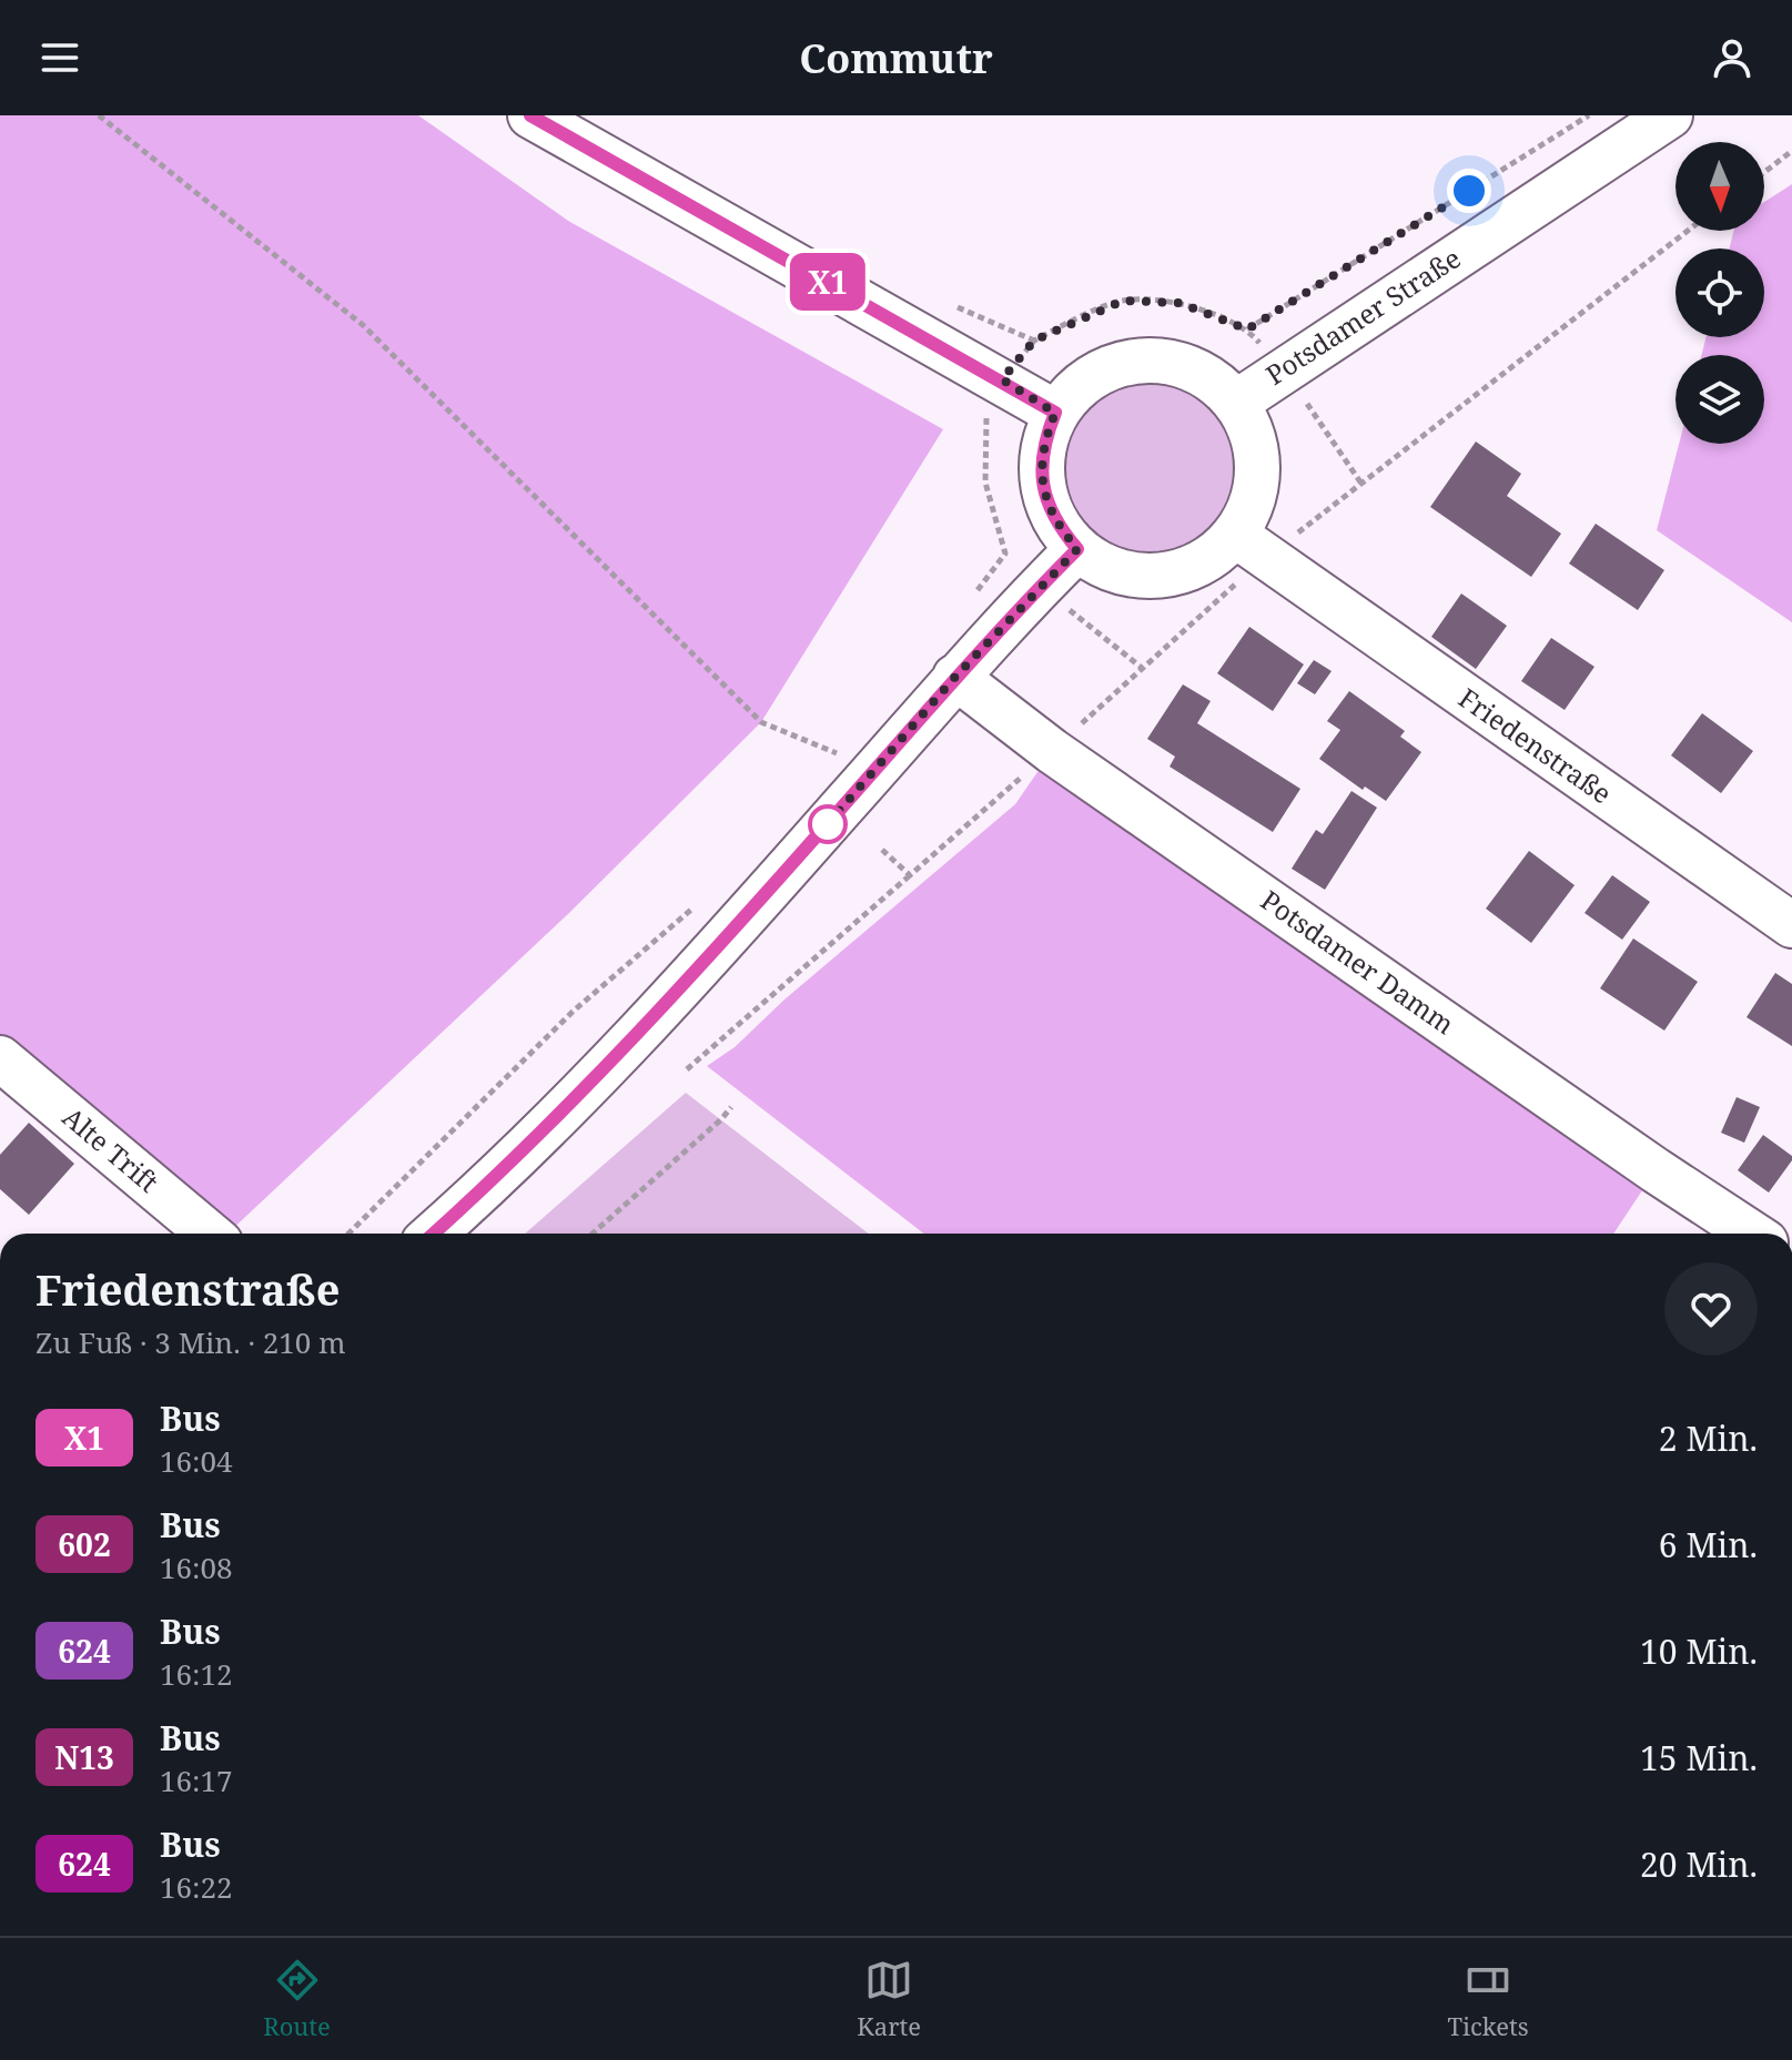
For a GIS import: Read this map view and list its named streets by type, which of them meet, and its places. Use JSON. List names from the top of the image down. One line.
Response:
{"streets":{"street":["Potsdamer Straße","Friedenstraße","Potsdamer Damm","Alte Trift"]},"crossings":[["Potsdamer Straße","Friedenstraße"]],"lines":["bus line X1"],"north":"bottom","page":{"header":"Commutr","on_map":"X1","heading":["Friedenstraße","Zu Fuß · 3 Min. · 210 m"],"list":[{"mark":"X1","name":"Bus","note":"16:04","value":"2 Min."},{"mark":"602","name":"Bus","note":"16:08","value":"6 Min."},{"mark":"624","name":"Bus","note":"16:12","value":"10 Min."},{"mark":"N13","name":"Bus","note":"16:17","value":"15 Min."},{"mark":"624","name":"Bus","note":"16:22","value":"20 Min."}],"tabs":["Route","Karte","Tickets"]}}
